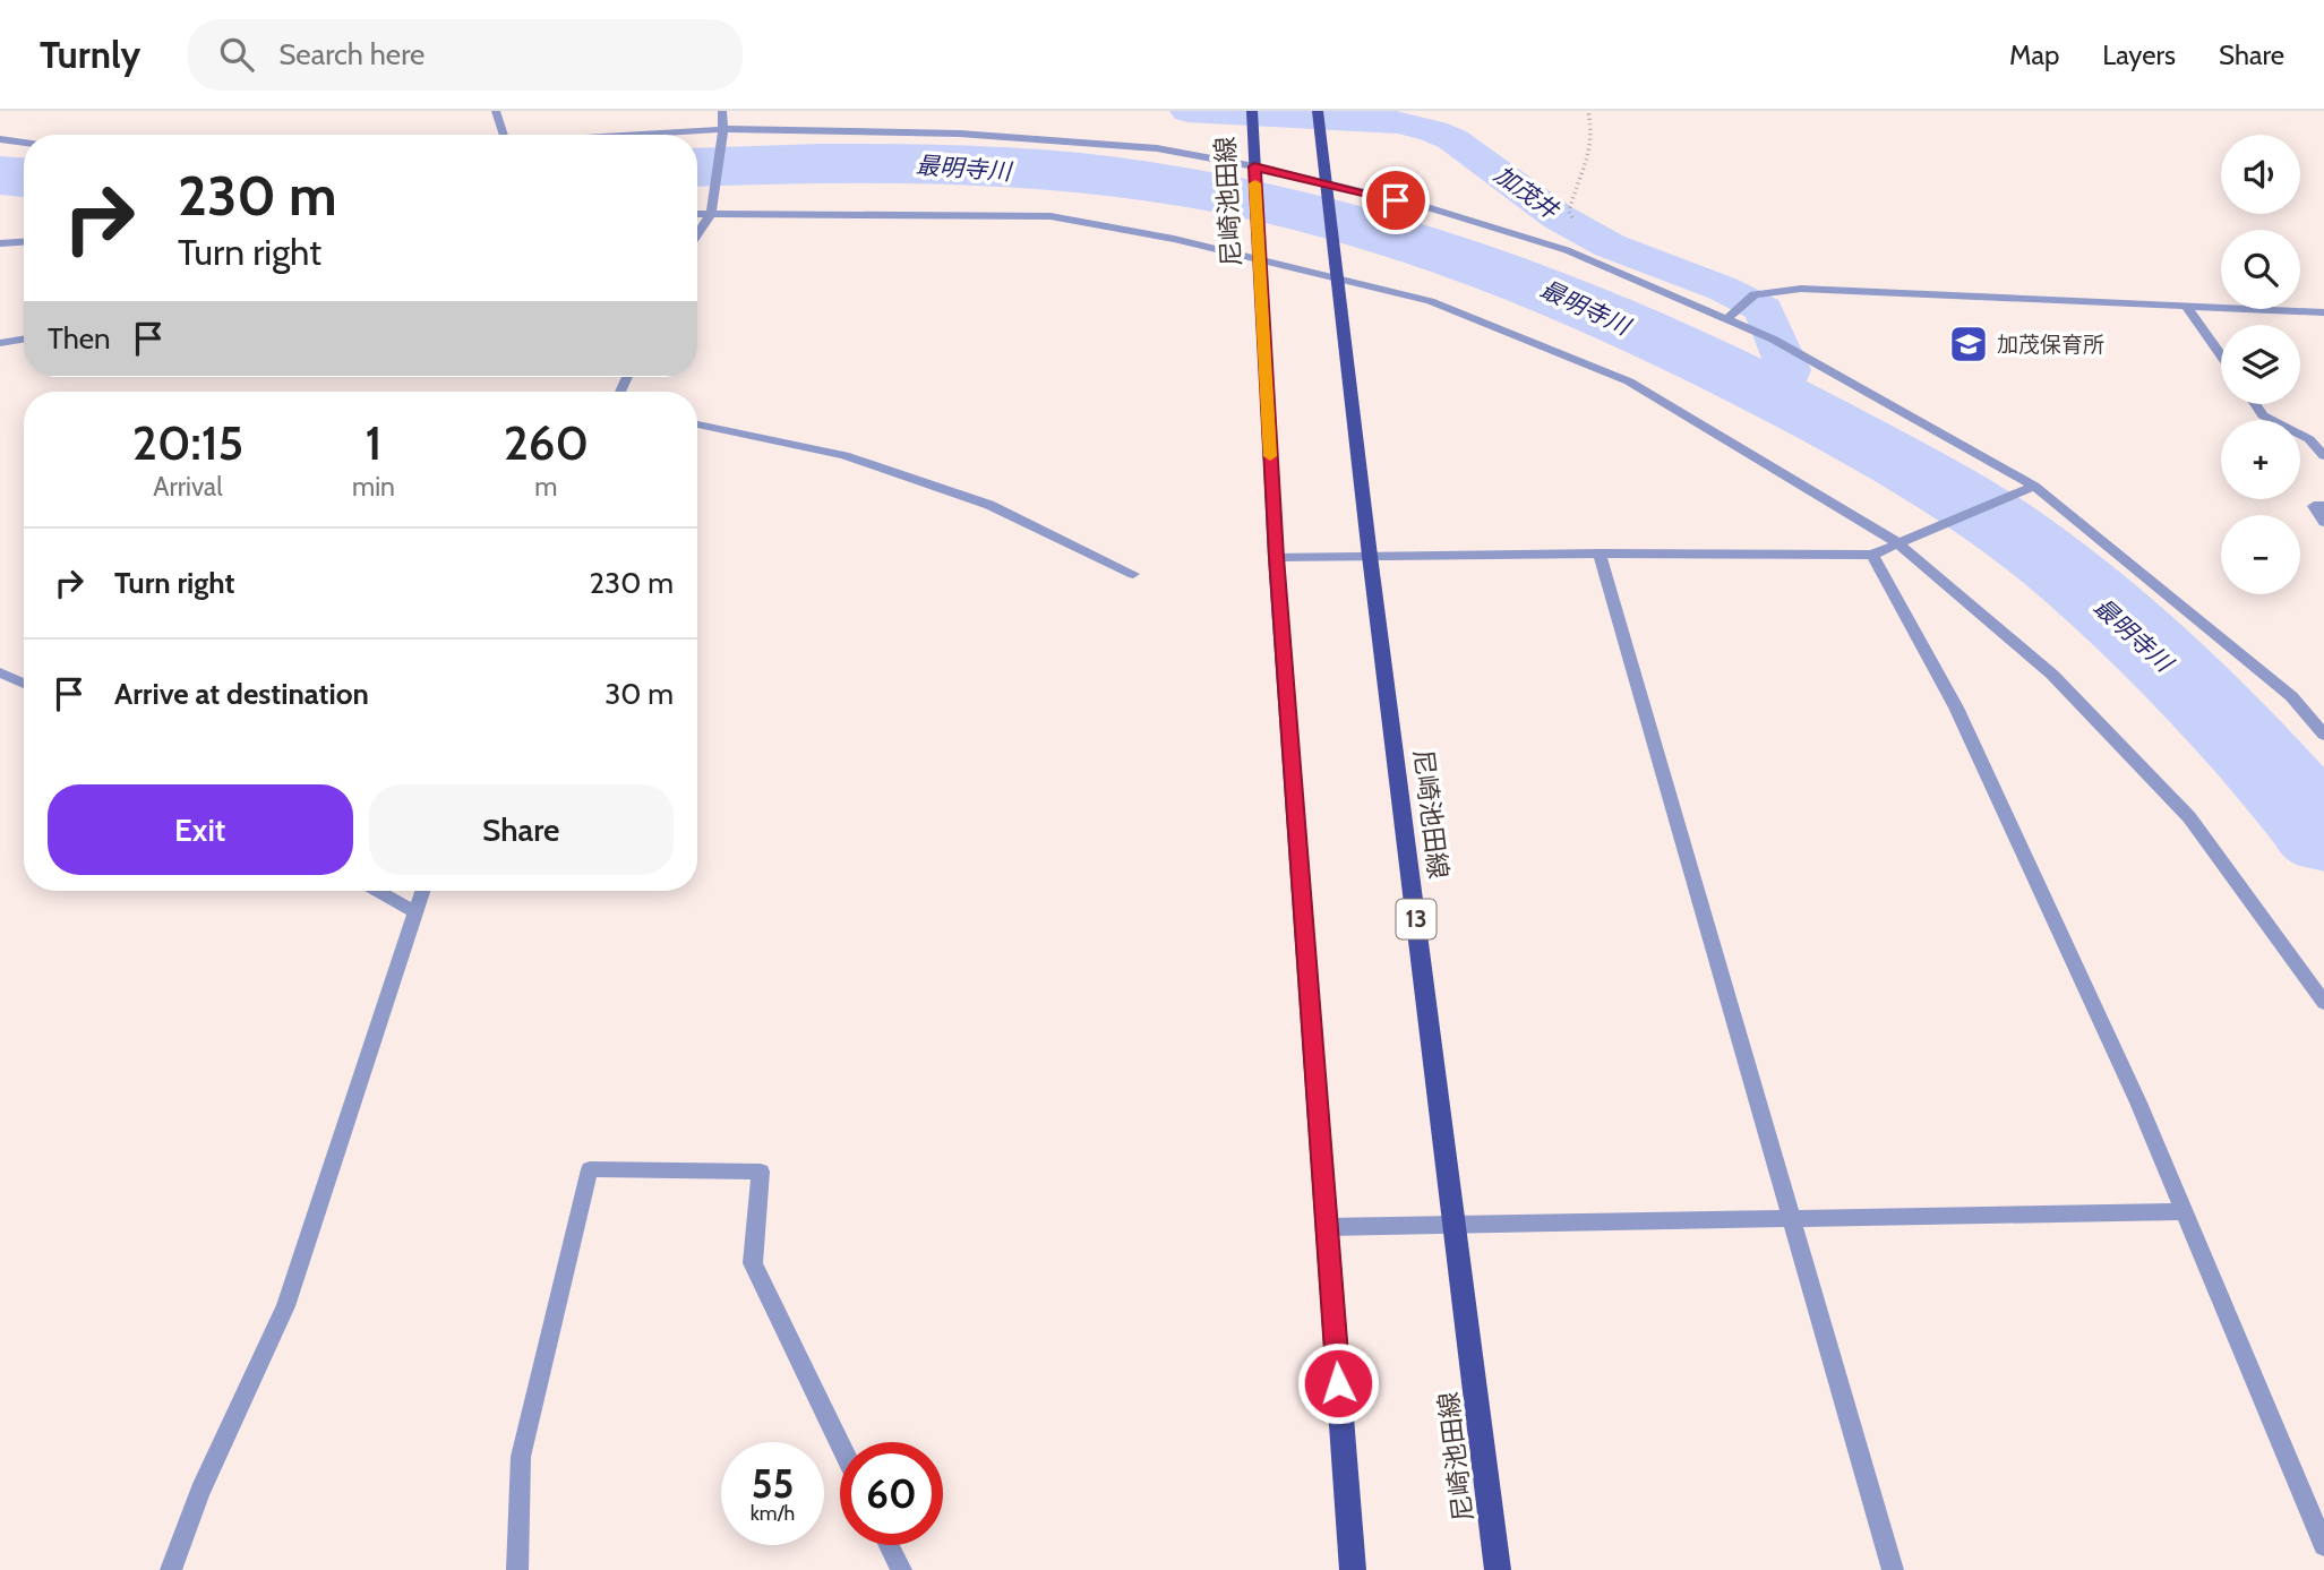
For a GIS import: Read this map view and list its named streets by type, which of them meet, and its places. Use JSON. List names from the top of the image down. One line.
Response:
{"streets":{"main road":["尼崎池田線","13"]},"water":["最明寺川","加茂井"],"places":{"school or university":["加茂保育所"]},"page":{"header":"Turnly","search":"Search here","nav":["Map","Layers","Share"],"map_buttons":["+","−"],"turn":["230 m","Turn right"],"then":"Then","eta":["20:15","Arrival","1","min","260","m"],"list":[{"name":"Turn right","value":"230 m"},{"name":"Arrive at destination","value":"30 m"}],"buttons":["Exit","Share"],"speed":"55 km/h","limit":"60"}}
